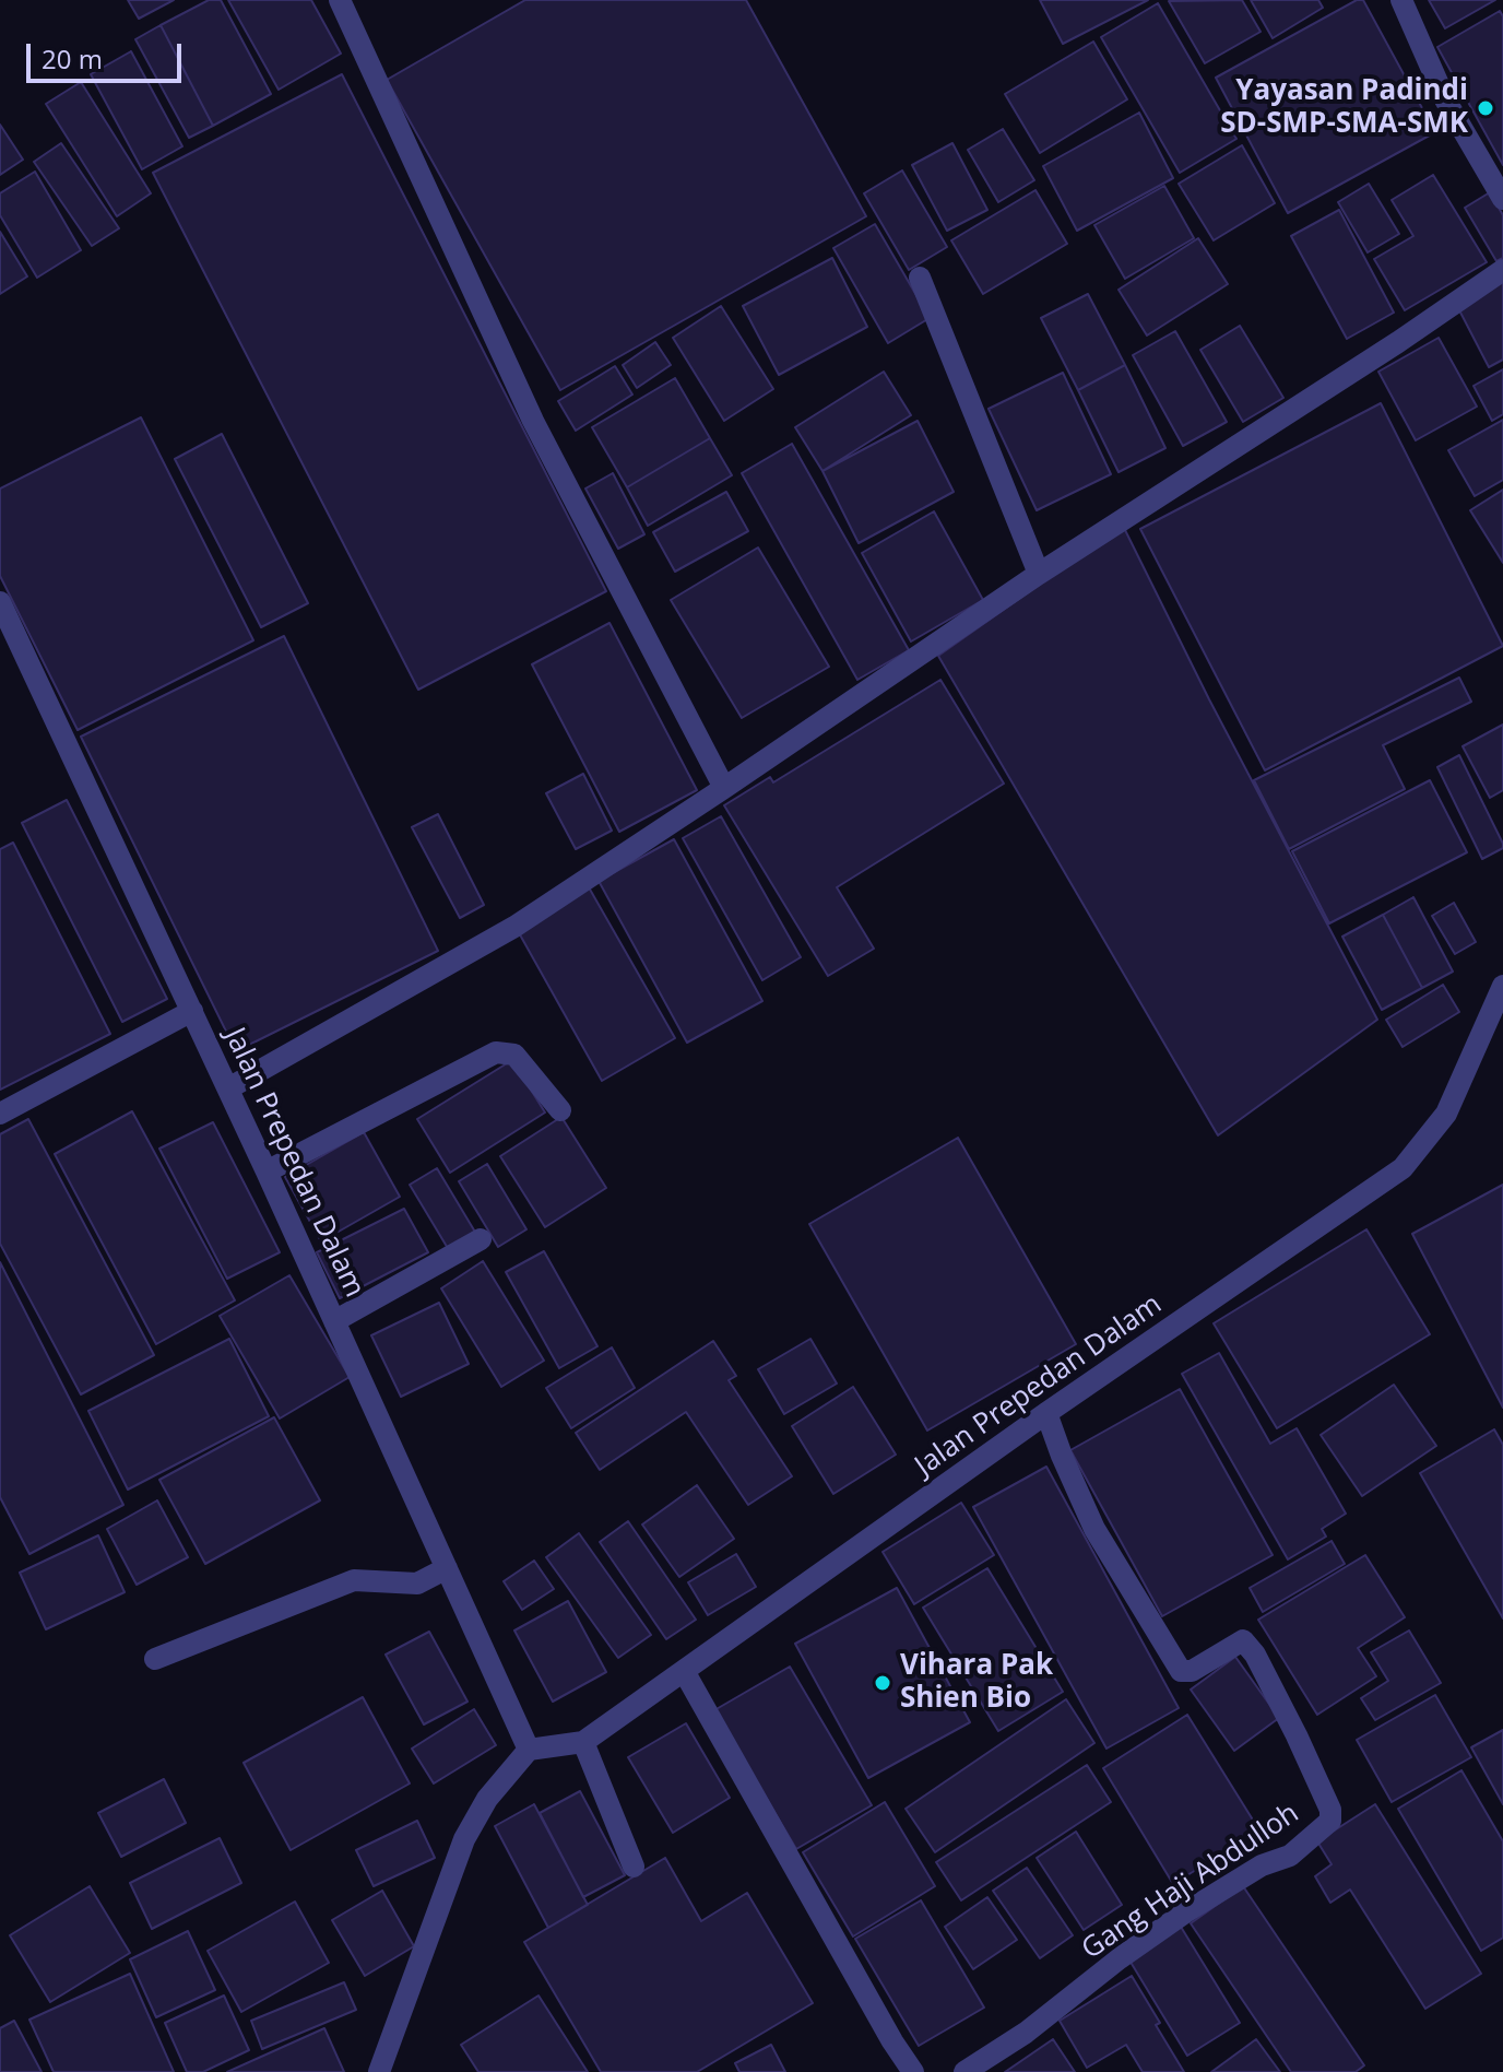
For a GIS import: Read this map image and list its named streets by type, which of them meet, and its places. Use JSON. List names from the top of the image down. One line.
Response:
{"streets":{"street":["Jalan Prepedan Dalam","Gang Haji Abdulloh"]},"crossings":[["Jalan Prepedan Dalam","Gang Haji Abdulloh"]],"places":["Yayasan Padindi SD-SMP-SMA-SMK","Vihara Pak Shien Bio"],"scale_bar":"20 m"}
